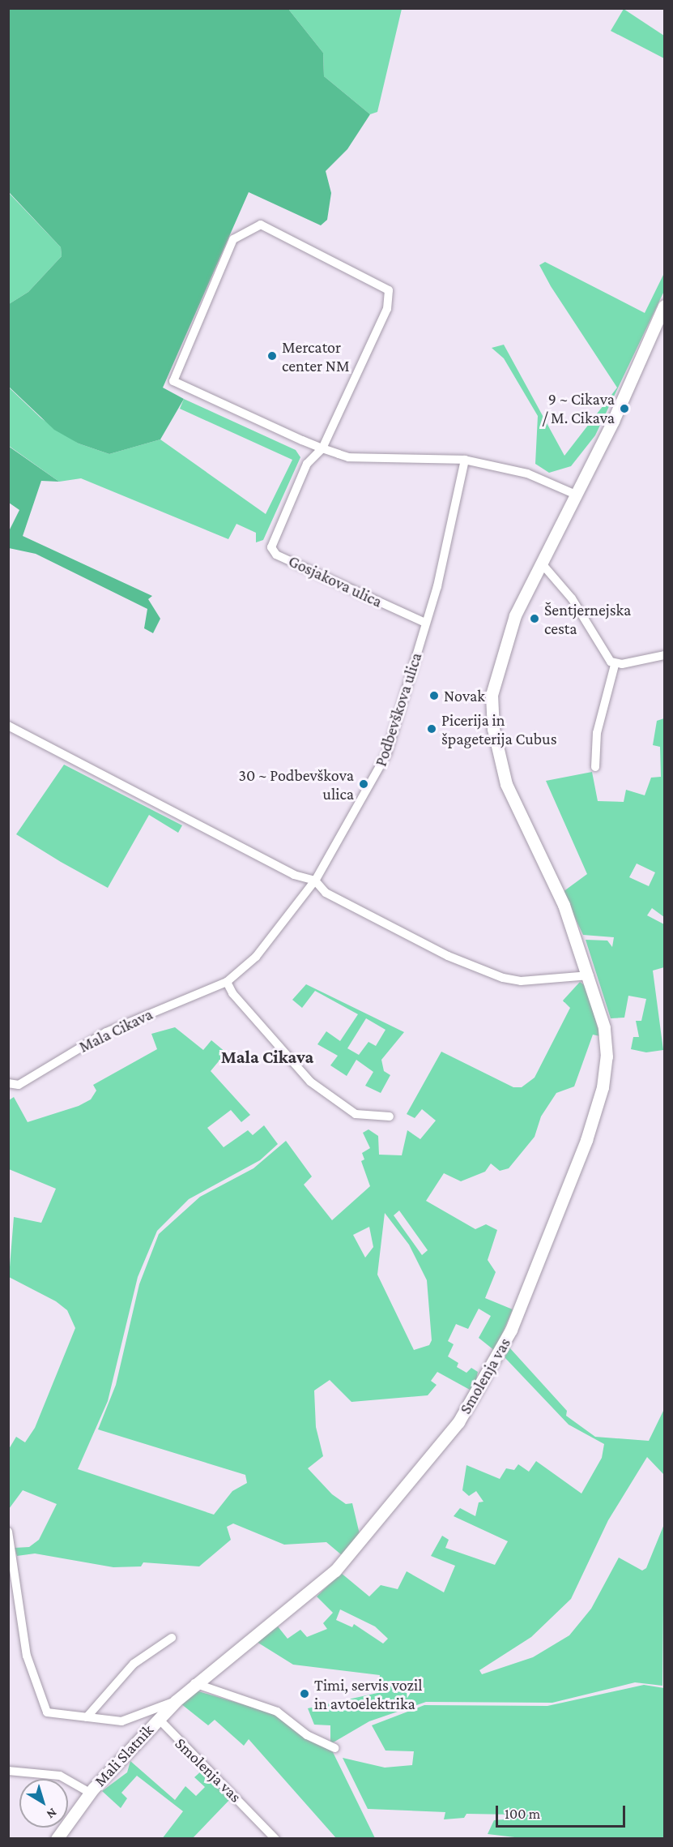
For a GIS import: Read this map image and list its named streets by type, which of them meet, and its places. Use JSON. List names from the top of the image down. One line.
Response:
{"streets":{"main road":["Smolenja vas","Mali Slatnik"],"street":["Gosjakova ulica","Podbevškova ulica","Mala Cikava"]},"crossings":[["Gosjakova ulica","Podbevškova ulica"],["Podbevškova ulica","Mala Cikava"],["Smolenja vas","Mali Slatnik"]],"districts":["Mala Cikava"],"places":["Mercator center NM","9 ~ Cikava / M. Cikava","Šentjernejska cesta","Novak","Picerija in špageterija Cubus","30 ~ Podbevškova ulica","Timi, servis vozil in avtoelektrika"],"scale_bar":"100 m","north":"bottom right"}
